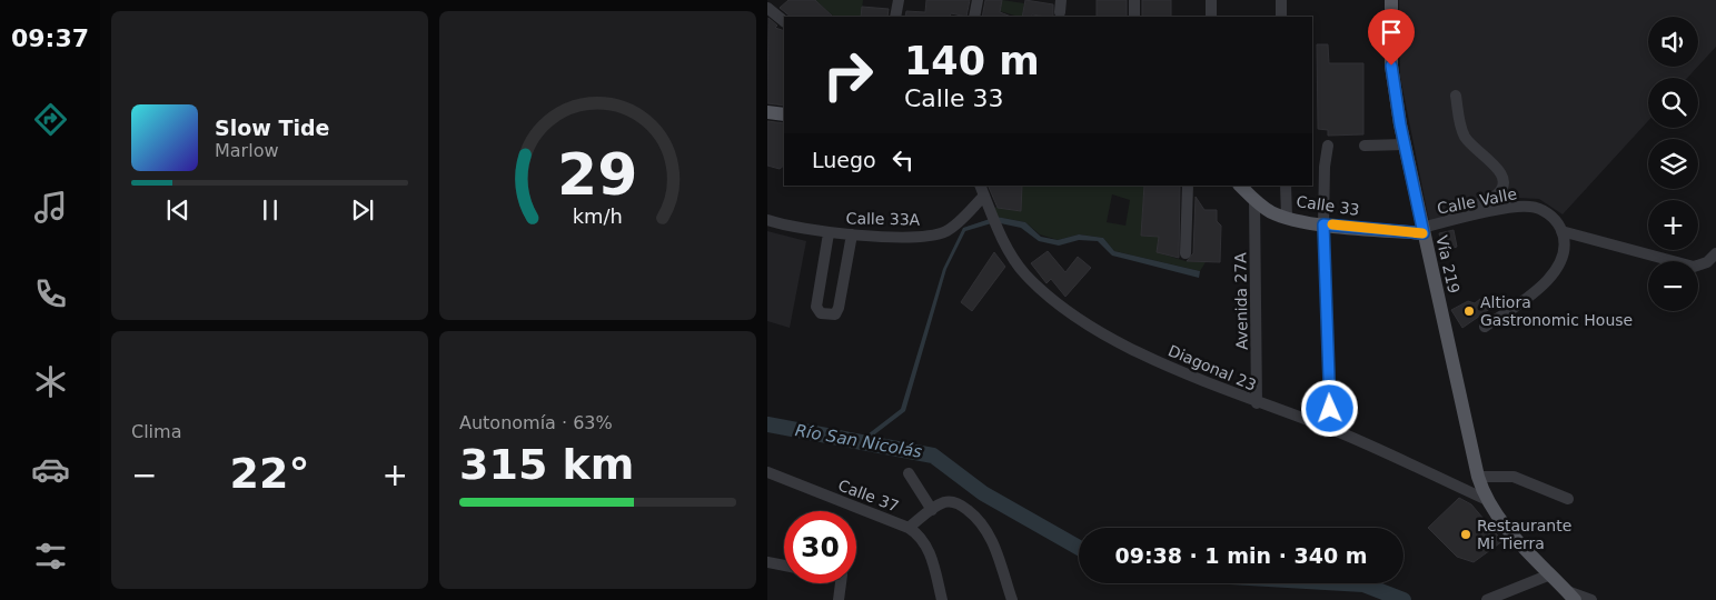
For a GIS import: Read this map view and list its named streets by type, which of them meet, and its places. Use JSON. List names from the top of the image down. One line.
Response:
{"streets":{"main road":["Calle 33","Vía 219"],"street":["Calle Valle","Calle 33A","Avenida 27A","Diagonal 23","Calle 37"]},"crossings":[["Calle Valle","Calle 33"],["Calle Valle","Vía 219"],["Calle 33","Vía 219"],["Calle 33","Avenida 27A"],["Calle 33A","Diagonal 23"],["Vía 219","Diagonal 23"],["Avenida 27A","Diagonal 23"]],"water":["Río San Nicolás"],"places":["Altiora Gastronomic House","Restaurante Mi Tierra"],"page":{"tabs":"09:37","map_buttons":["+","−"],"turn":["140 m","Calle 33"],"song":["Slow Tide","Marlow"],"then":"Luego","tile":["Clima",["Autonomía · 63%","315 km"]],"heat":["−","22°","+"],"limit":"30","trip":"09:38 · 1 min · 340 m","gauge":["29","km/h"]}}
